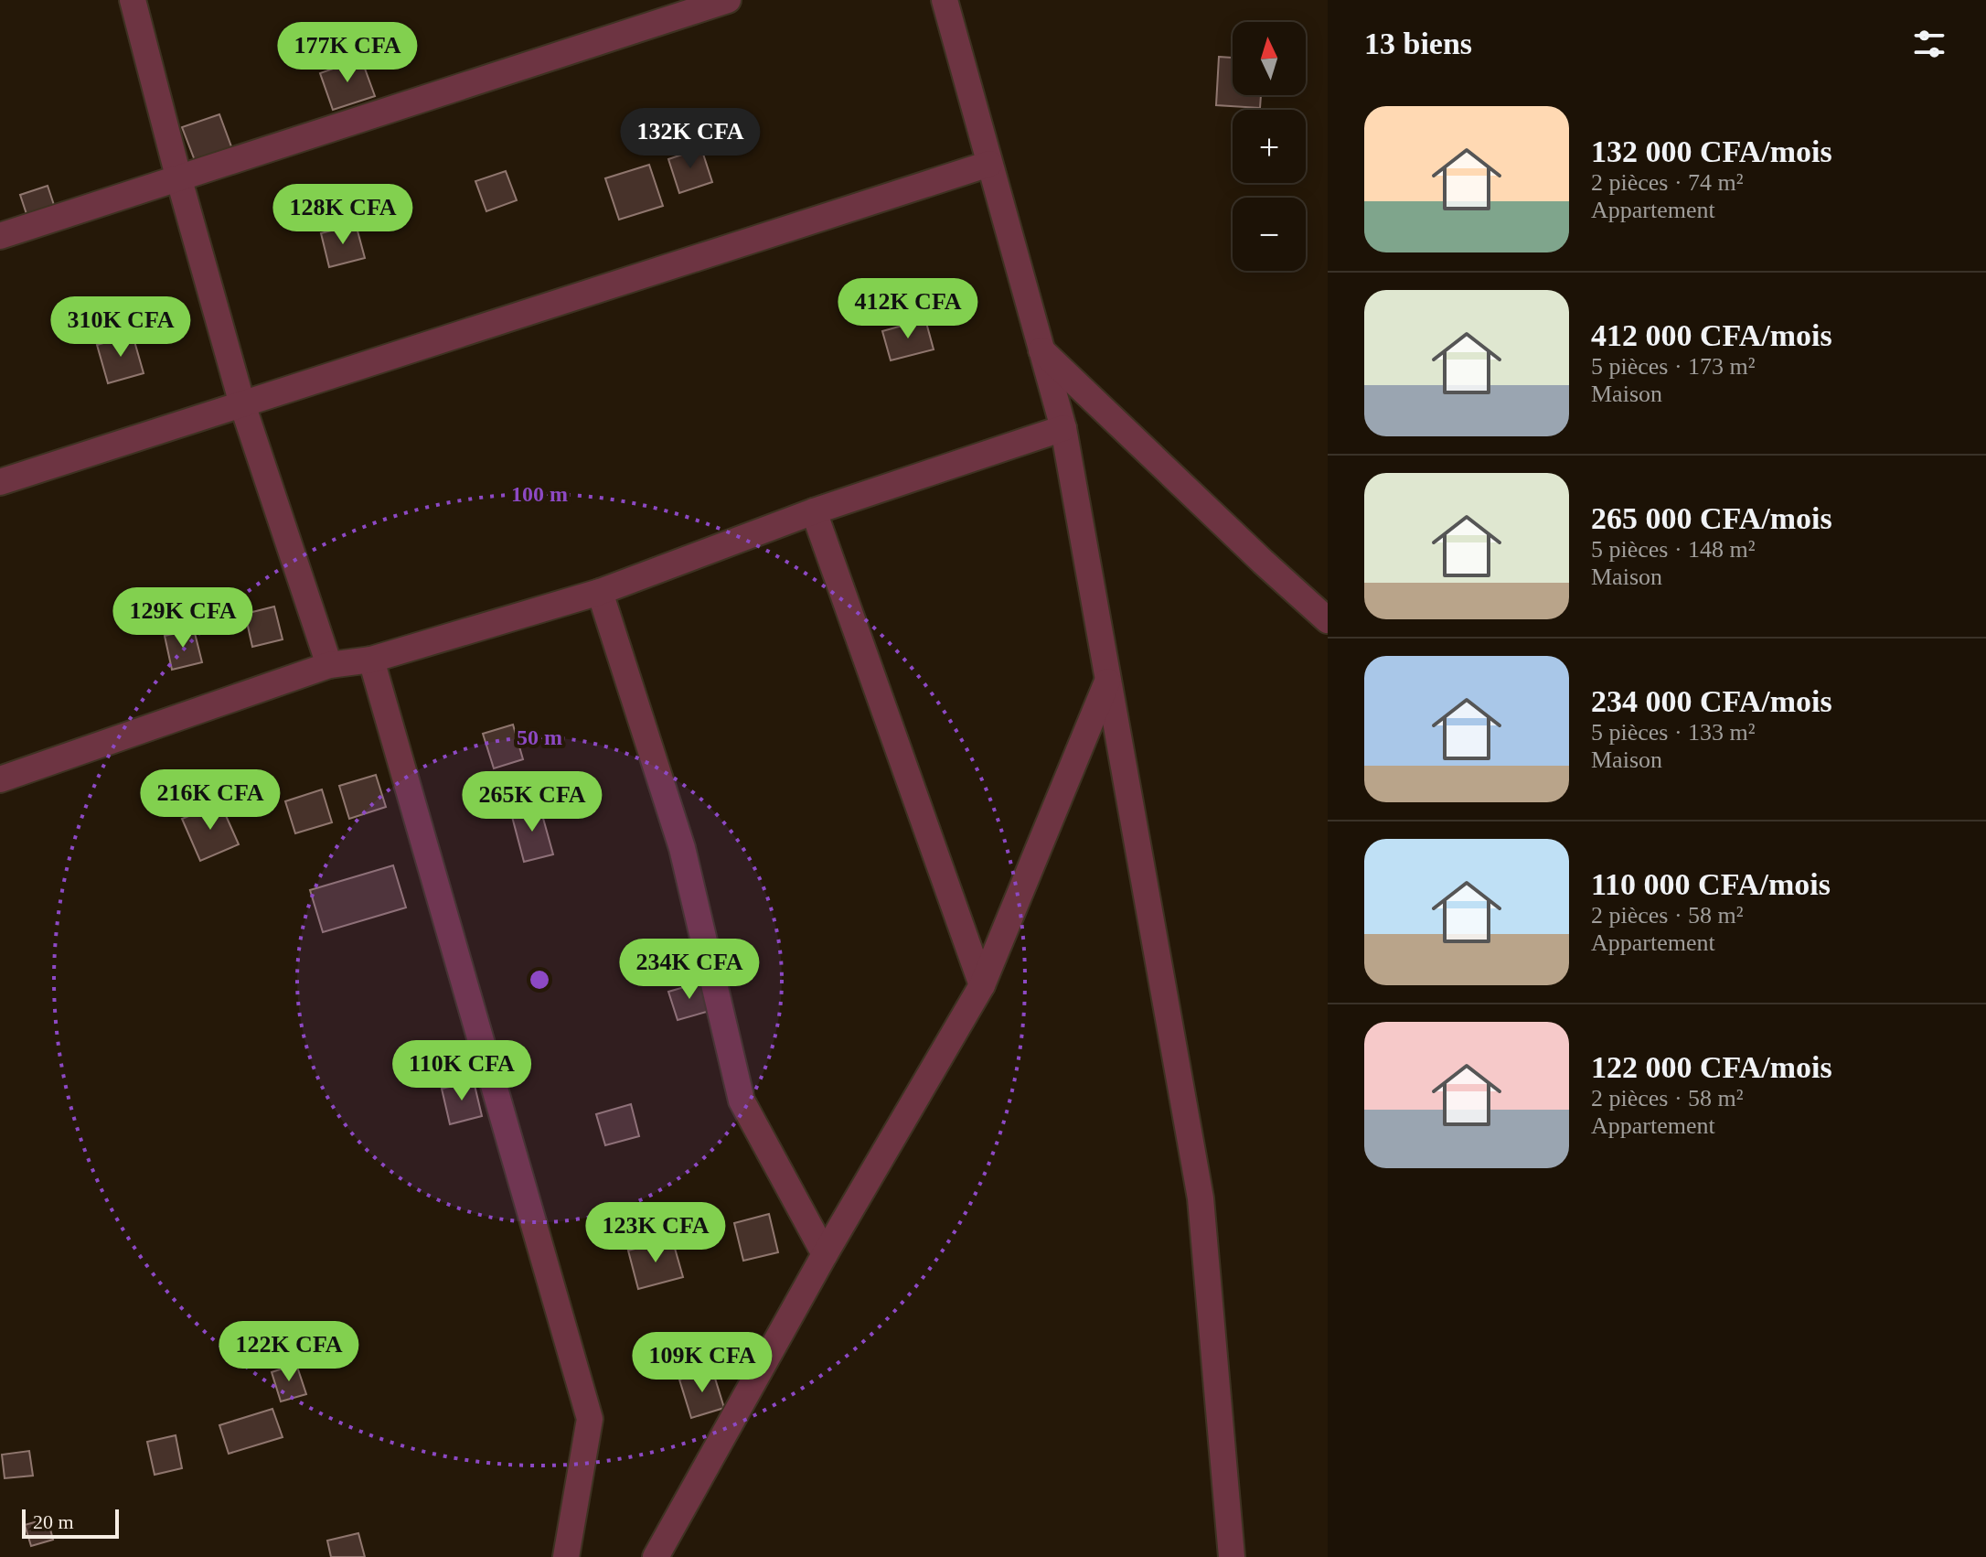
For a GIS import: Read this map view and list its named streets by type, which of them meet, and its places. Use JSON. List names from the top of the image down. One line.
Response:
{"scale_bar":"20 m","north":"top","page":{"heading":"13 biens","map_buttons":["+","−"],"price":["177K CFA","132K CFA","128K CFA","412K CFA","310K CFA","129K CFA","216K CFA","265K CFA","234K CFA","110K CFA","123K CFA","122K CFA","109K CFA"],"list":[{"name":"132 000 CFA/mois","note":"2 pièces · 74 m² · Appartement"},{"name":"412 000 CFA/mois","note":"5 pièces · 173 m² · Maison"},{"name":"265 000 CFA/mois","note":"5 pièces · 148 m² · Maison"},{"name":"234 000 CFA/mois","note":"5 pièces · 133 m² · Maison"},{"name":"110 000 CFA/mois","note":"2 pièces · 58 m² · Appartement"},{"name":"122 000 CFA/mois","note":"2 pièces · 58 m² · Appartement"}],"scale":"20 m"},"rings":["100 m","50 m"]}
